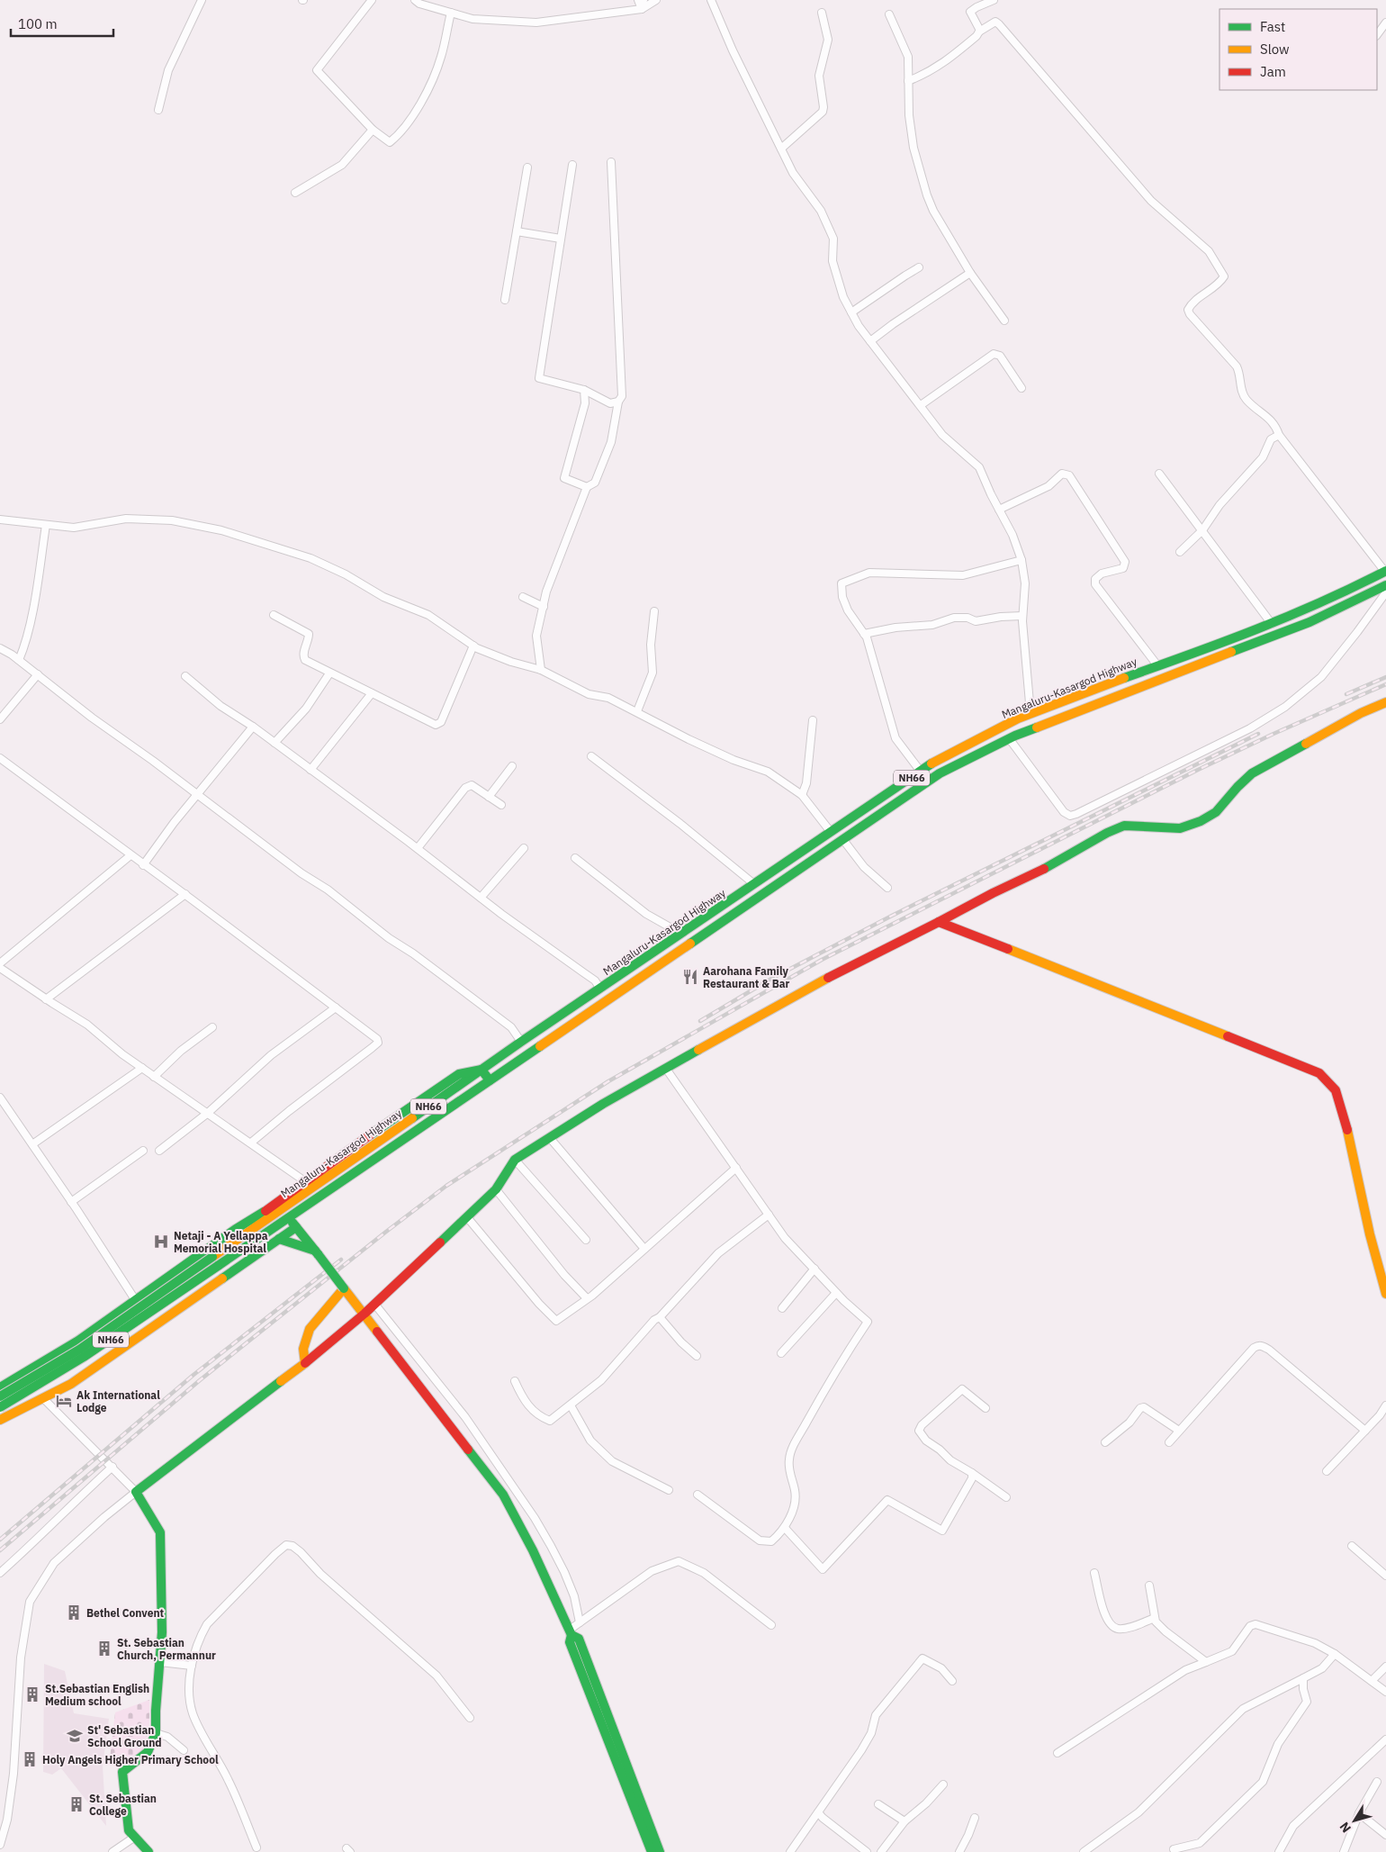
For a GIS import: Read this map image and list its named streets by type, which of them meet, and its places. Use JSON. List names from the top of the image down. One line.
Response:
{"streets":{"main road":["Mangaluru-Kasargod Highway","NH66"]},"places":{"restaurant":["Aarohana Family Restaurant & Bar"],"hospital":["Netaji - A Yellappa Memorial Hospital"],"hotel":["Ak International Lodge"],"building":["Bethel Convent","St. Sebastian Church, Permannur","St.Sebastian English Medium school","Holy Angels Higher Primary School","St. Sebastian College"],"school or university":["St' Sebastian School Ground"]},"legend":["Fast","Slow","Jam"],"scale_bar":"100 m","north":"bottom left"}
